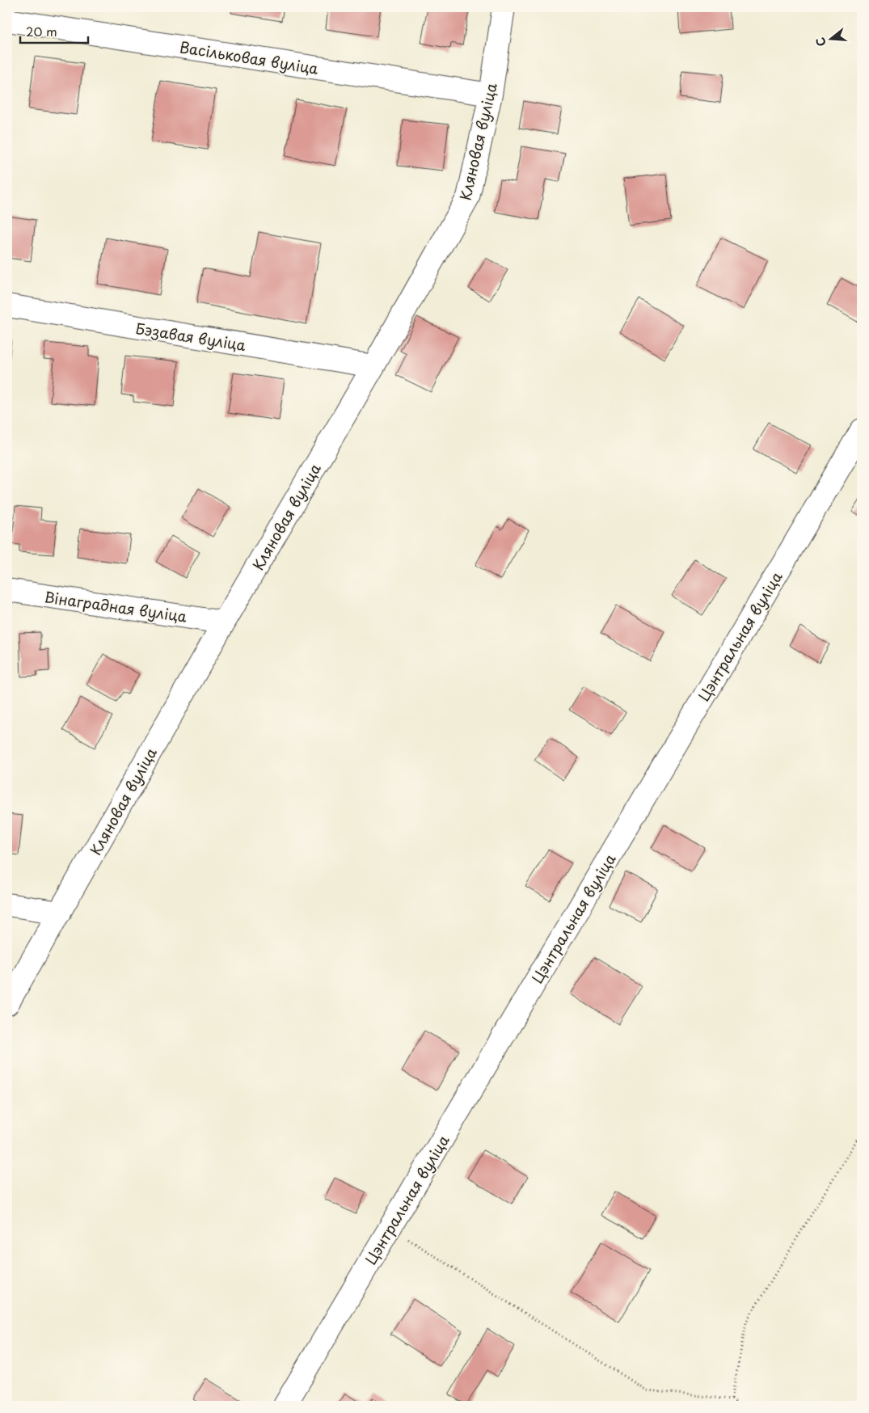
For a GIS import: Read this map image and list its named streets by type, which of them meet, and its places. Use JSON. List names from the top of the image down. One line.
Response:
{"streets":{"street":["Васільковая вуліца","Кляновая вуліца","Бэзавая вуліца","Вінаградная вуліца","Цэнтральная вуліца"]},"crossings":[["Васільковая вуліца","Кляновая вуліца"],["Кляновая вуліца","Бэзавая вуліца"],["Кляновая вуліца","Вінаградная вуліца"]],"scale_bar":"20 m","north":"left"}
